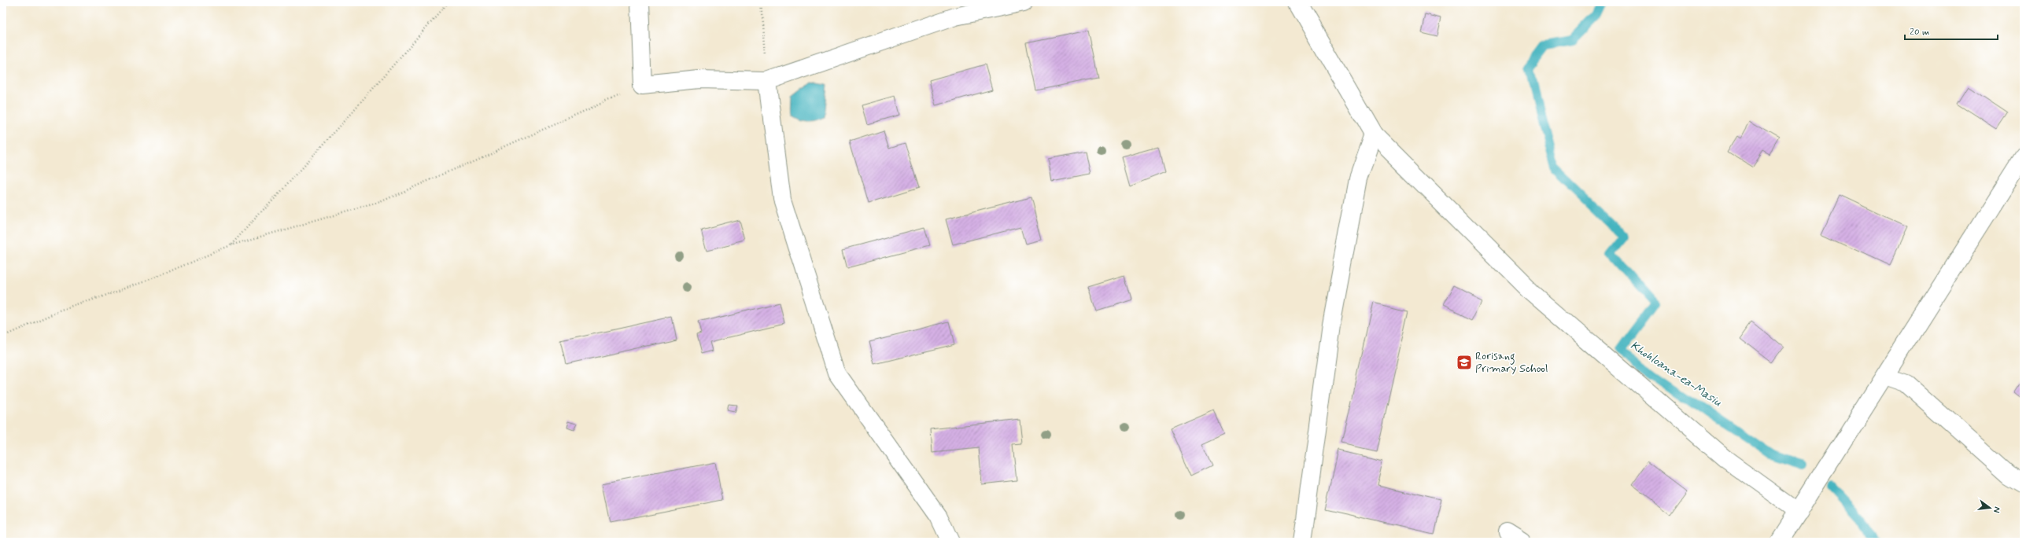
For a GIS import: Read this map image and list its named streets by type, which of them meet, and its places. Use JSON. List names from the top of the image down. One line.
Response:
{"water":["Khohloana-ea-Masiu"],"places":{"school or university":["Rorisang Primary School"]},"scale_bar":"20 m","north":"right"}
